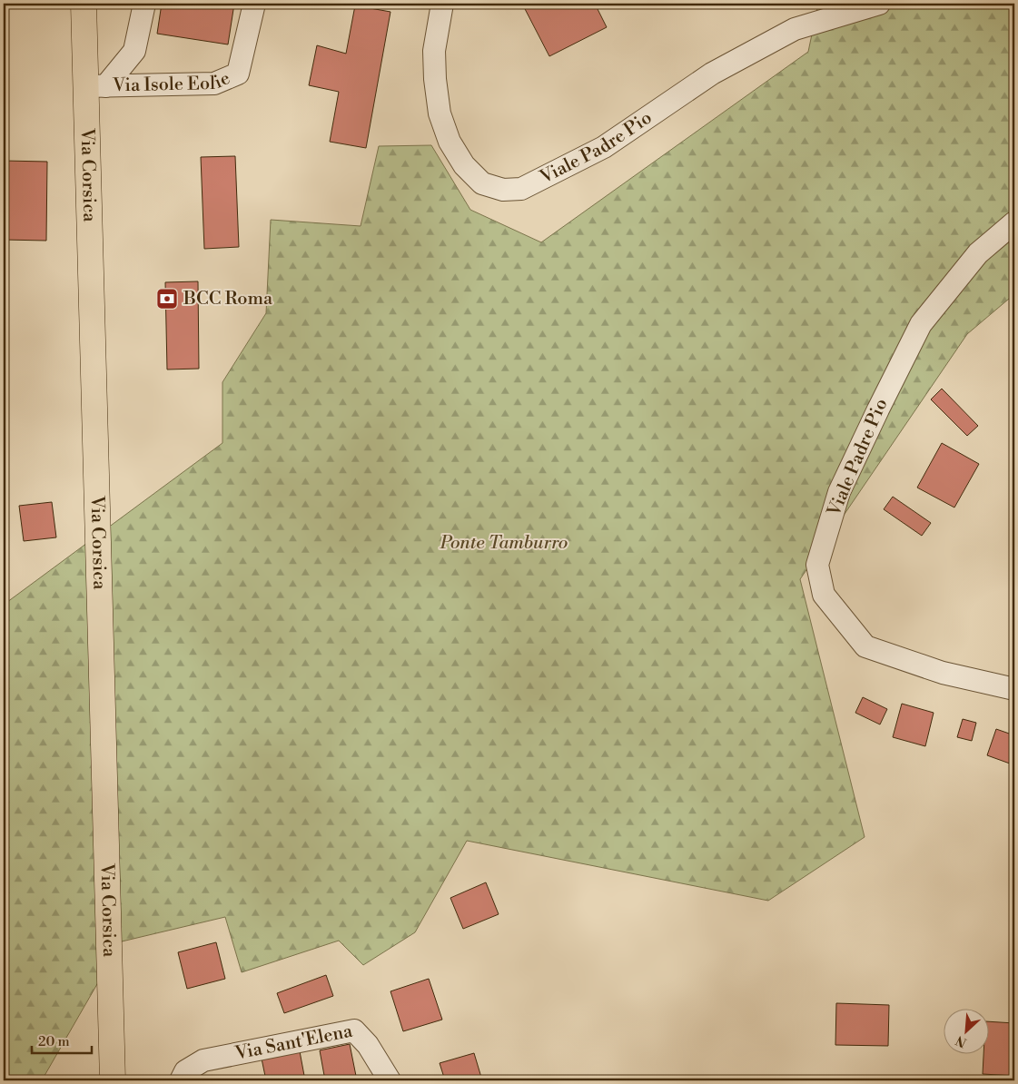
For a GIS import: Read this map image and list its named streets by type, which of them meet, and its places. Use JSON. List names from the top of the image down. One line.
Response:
{"streets":{"main road":["Via Corsica"],"street":["Via Isole Eolie","Viale Padre Pio","Via Sant'Elena"]},"crossings":[["Via Isole Eolie","Via Corsica"]],"parks":["Ponte Tamburro"],"places":{"bank":["BCC Roma"]},"scale_bar":"20 m","north":"bottom left"}
